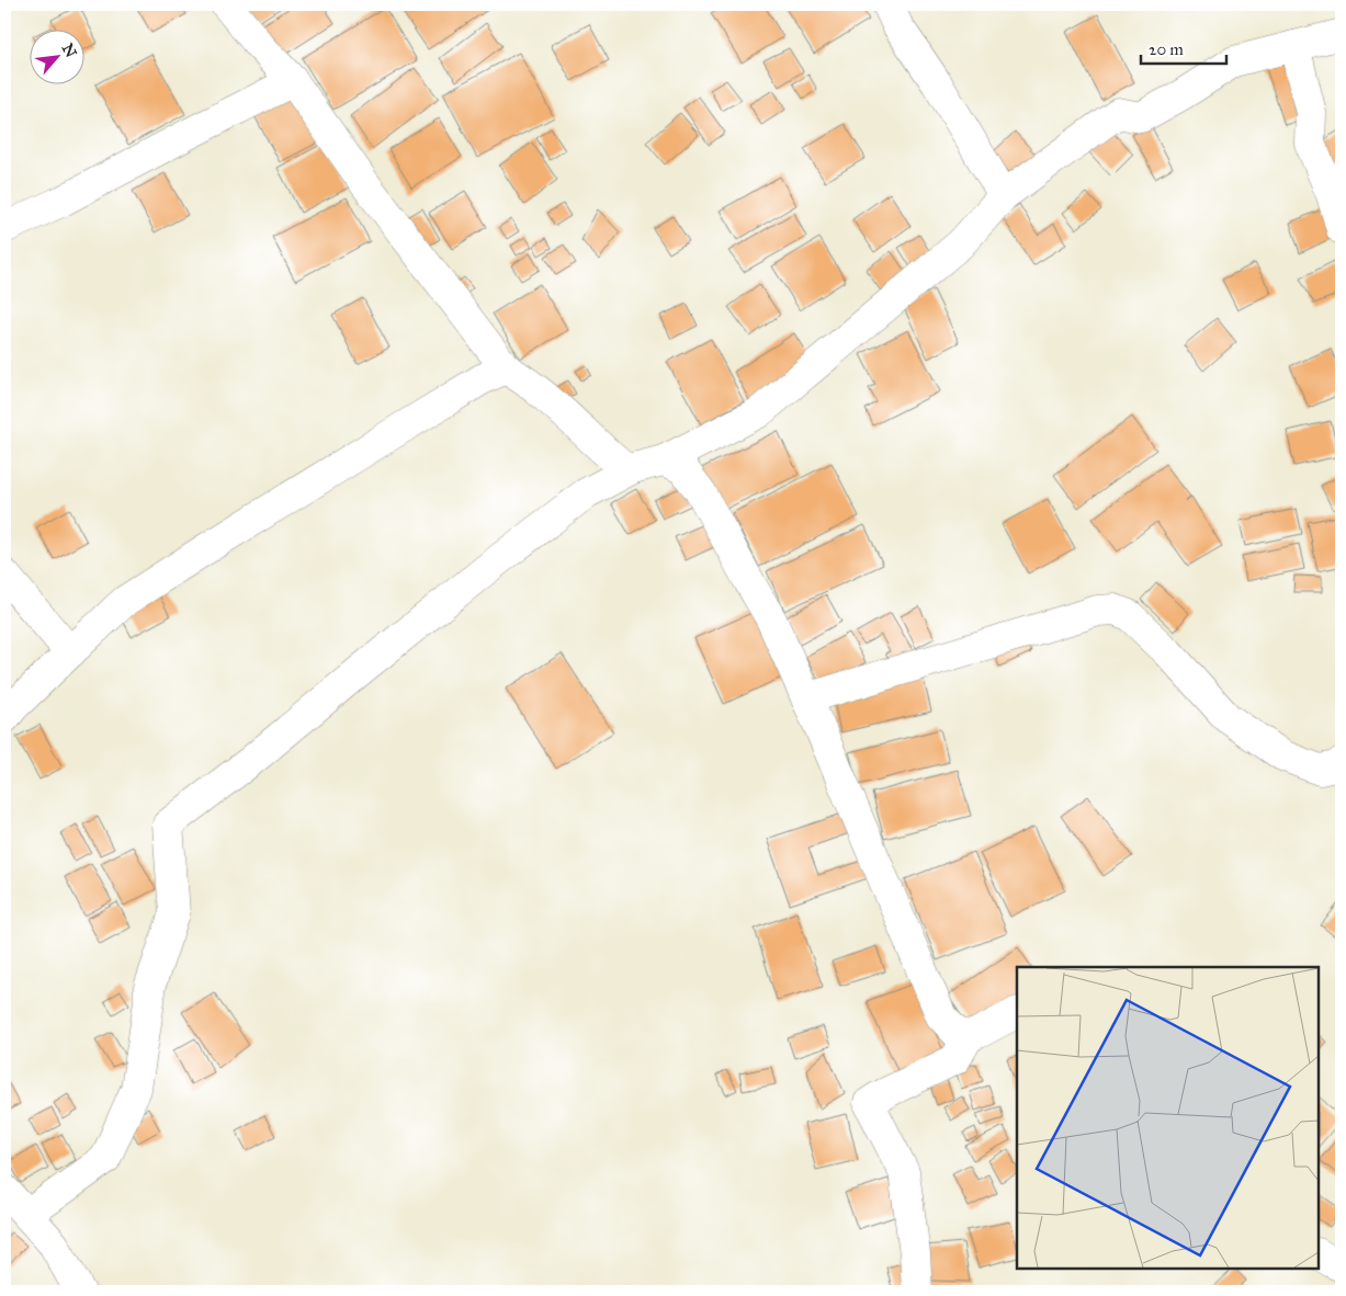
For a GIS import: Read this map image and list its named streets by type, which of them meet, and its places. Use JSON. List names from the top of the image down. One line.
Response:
{"scale_bar":"20 m","north":"top right"}
